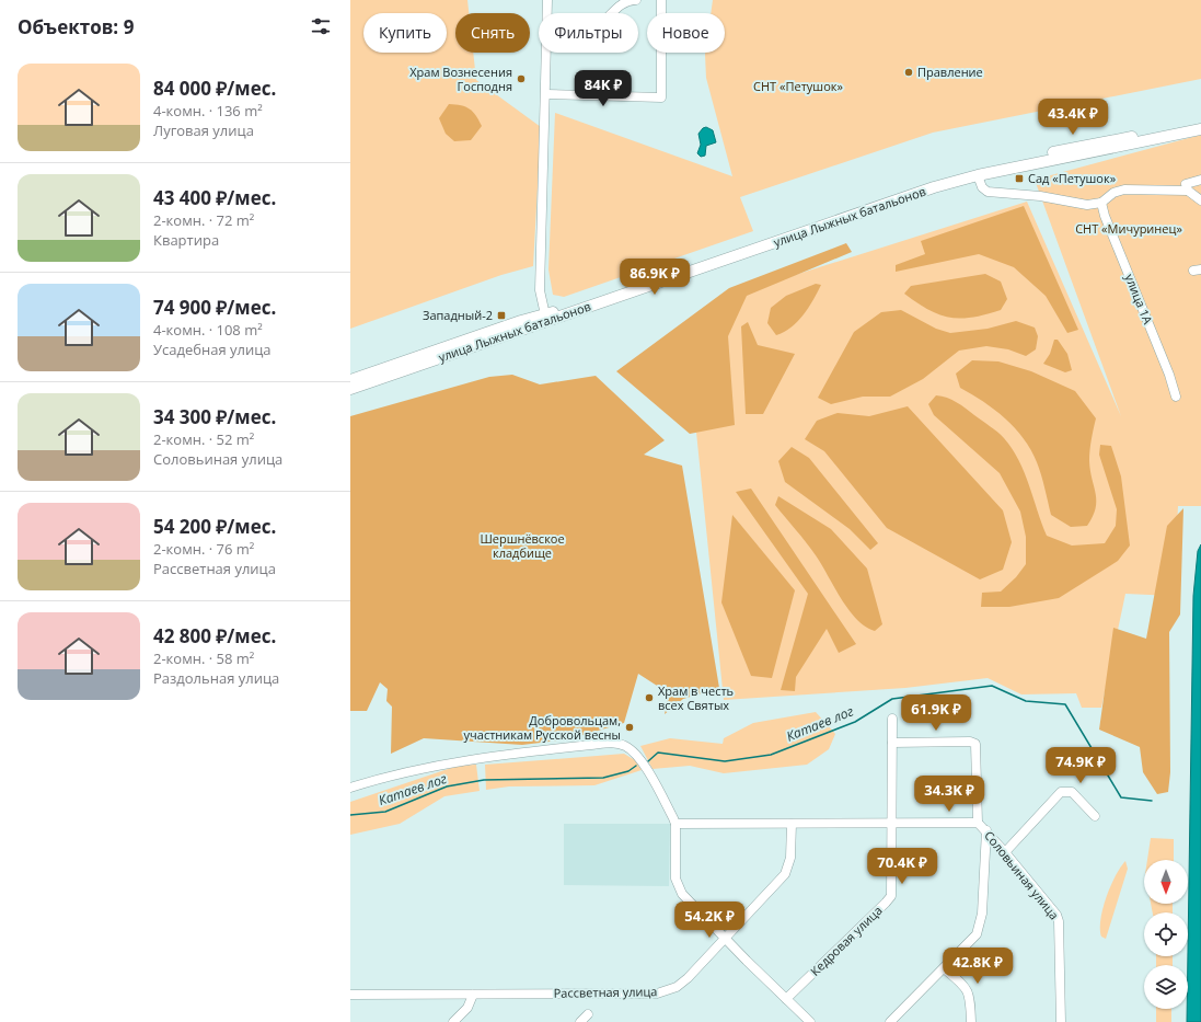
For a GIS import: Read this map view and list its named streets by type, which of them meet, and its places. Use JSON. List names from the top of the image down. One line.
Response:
{"streets":{"main road":["улица Лыжных батальонов"],"street":["улица 1А","Соловьиная улица","Кедровая улица","Рассветная улица"]},"crossings":[["Соловьиная улица","Кедровая улица"],["Соловьиная улица","Рассветная улица"]],"water":["Катаев лог"],"parks":["СНТ «Петушок»","СНТ «Мичуринец»","Шершнёвское кладбище"],"places":{"other":["Правление","Храм Вознесения Господня","Храм в честь всех Святых","Добровольцам, участникам Русской весны"],"transit":["Сад «Петушок»","Западный-2"]},"north":"bottom","page":{"heading":"Объектов: 9","chip":["Купить","Снять","Фильтры","Новое"],"list":[{"name":"84 000 ₽/мес.","note":"4-комн. · 136 m² · Луговая улица"},{"name":"43 400 ₽/мес.","note":"2-комн. · 72 m² · Квартира"},{"name":"74 900 ₽/мес.","note":"4-комн. · 108 m² · Усадебная улица"},{"name":"34 300 ₽/мес.","note":"2-комн. · 52 m² · Соловьиная улица"},{"name":"54 200 ₽/мес.","note":"2-комн. · 76 m² · Рассветная улица"},{"name":"42 800 ₽/мес.","note":"2-комн. · 58 m² · Раздольная улица"}],"price":["84K ₽","43.4K ₽","86.9K ₽","61.9K ₽","74.9K ₽","34.3K ₽","70.4K ₽","54.2K ₽","42.8K ₽"]}}
